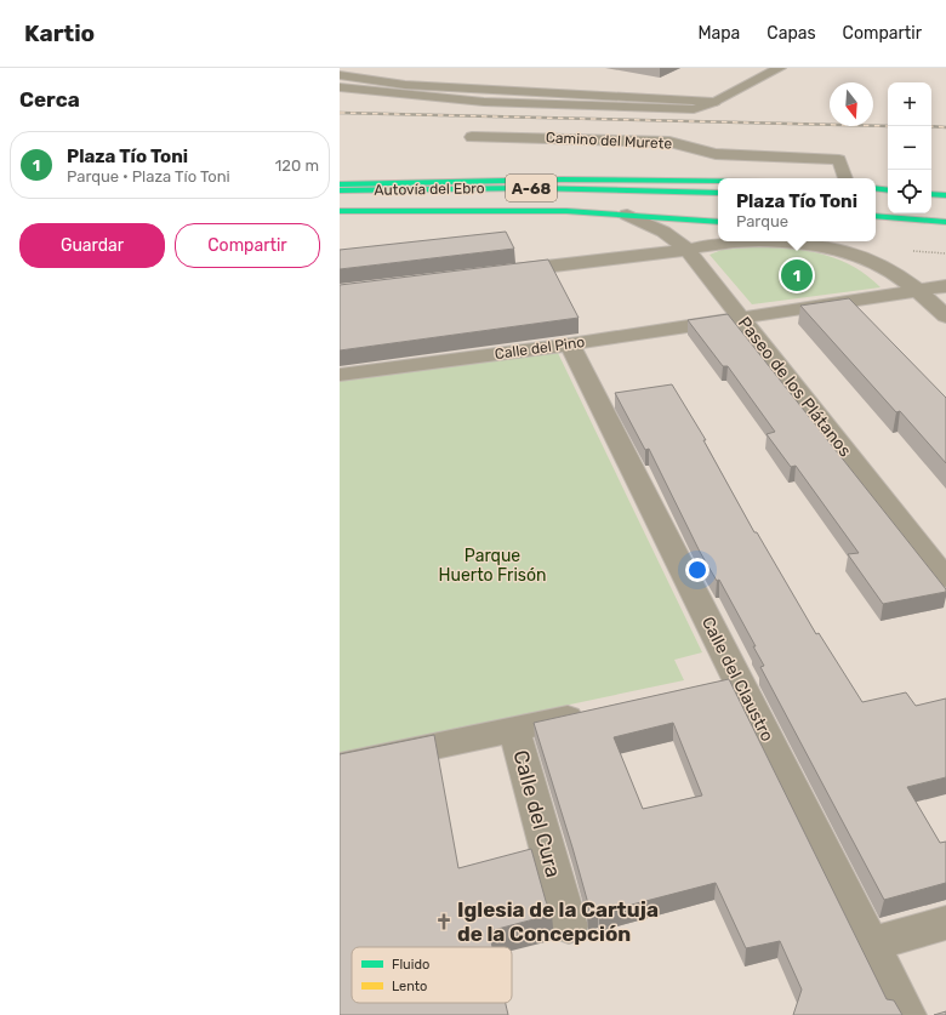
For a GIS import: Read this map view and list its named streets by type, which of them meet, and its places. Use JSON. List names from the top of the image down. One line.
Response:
{"streets":{"main road":["A-68","Autovía del Ebro"],"street":["Camino del Murete","Calle del Pino","Paseo de los Plátanos","Calle del Claustro","Calle del Cura"]},"crossings":[["Calle del Pino","Paseo de los Plátanos"],["Calle del Pino","Calle del Claustro"]],"parks":["Parque Huerto Frisón"],"places":{"church":["Iglesia de la Cartuja de la Concepción"]},"legend":["Fluido","Lento"],"north":"bottom","page":{"header":"Kartio","nav":["Mapa","Capas","Compartir"],"heading":"Cerca","map_buttons":["+","−"],"list":[{"mark":"1","name":"Plaza Tío Toni","note":"Parque · Plaza Tío Toni","value":"120 m"}],"popup":["Plaza Tío Toni","Parque"],"buttons":["Guardar","Compartir"],"pins":"1"}}
